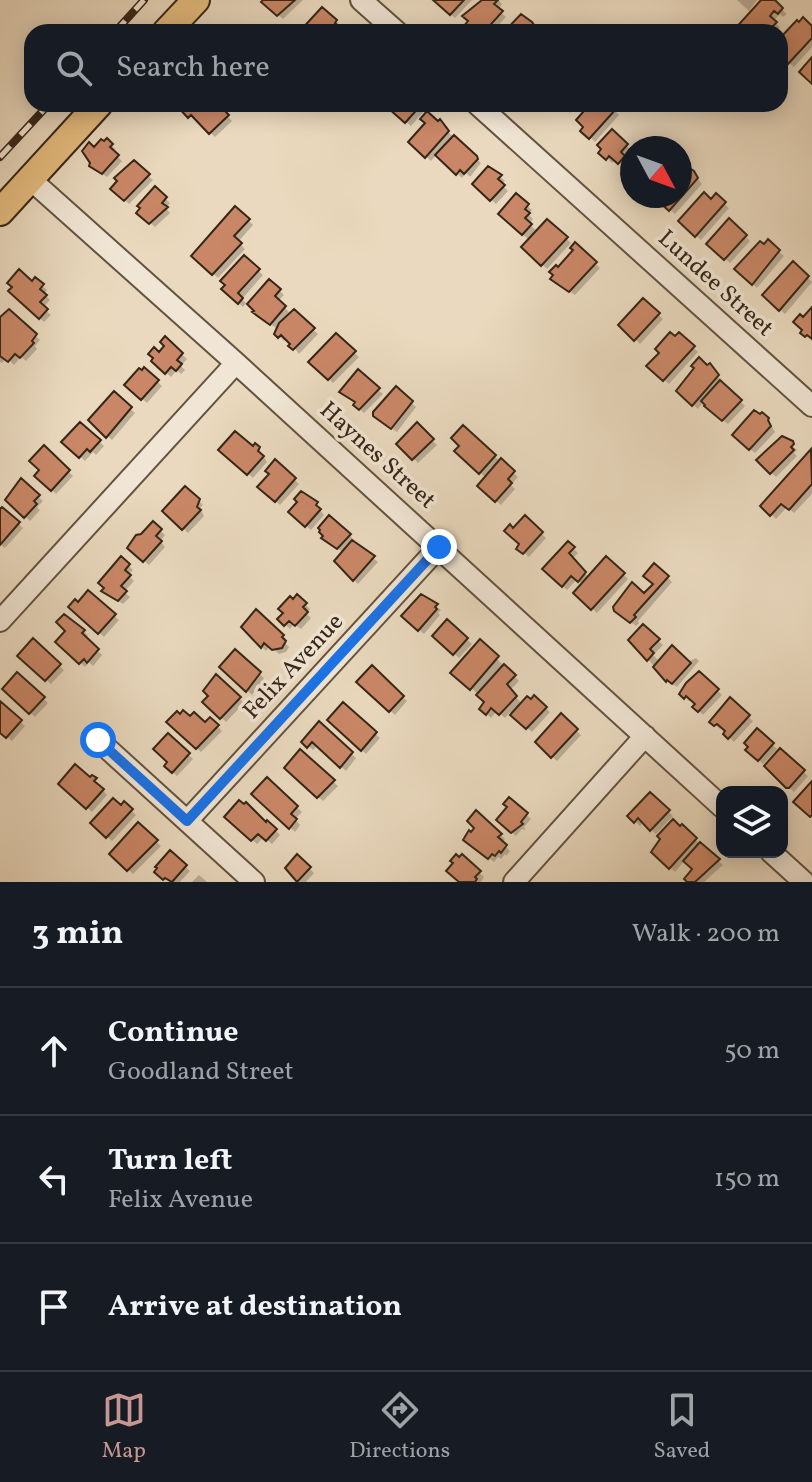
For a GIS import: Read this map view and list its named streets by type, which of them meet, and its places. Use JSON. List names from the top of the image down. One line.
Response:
{"streets":{"street":["Lundee Street","Haynes Street","Felix Avenue"]},"crossings":[["Haynes Street","Felix Avenue"]],"north":"bottom right","page":{"search":"Search here","heading":["3 min","Walk · 200 m"],"list":[["Continue","Goodland Street","50 m"],["Turn left","Felix Avenue","150 m"],"Arrive at destination"],"nav":["Map","Directions","Saved"]}}
